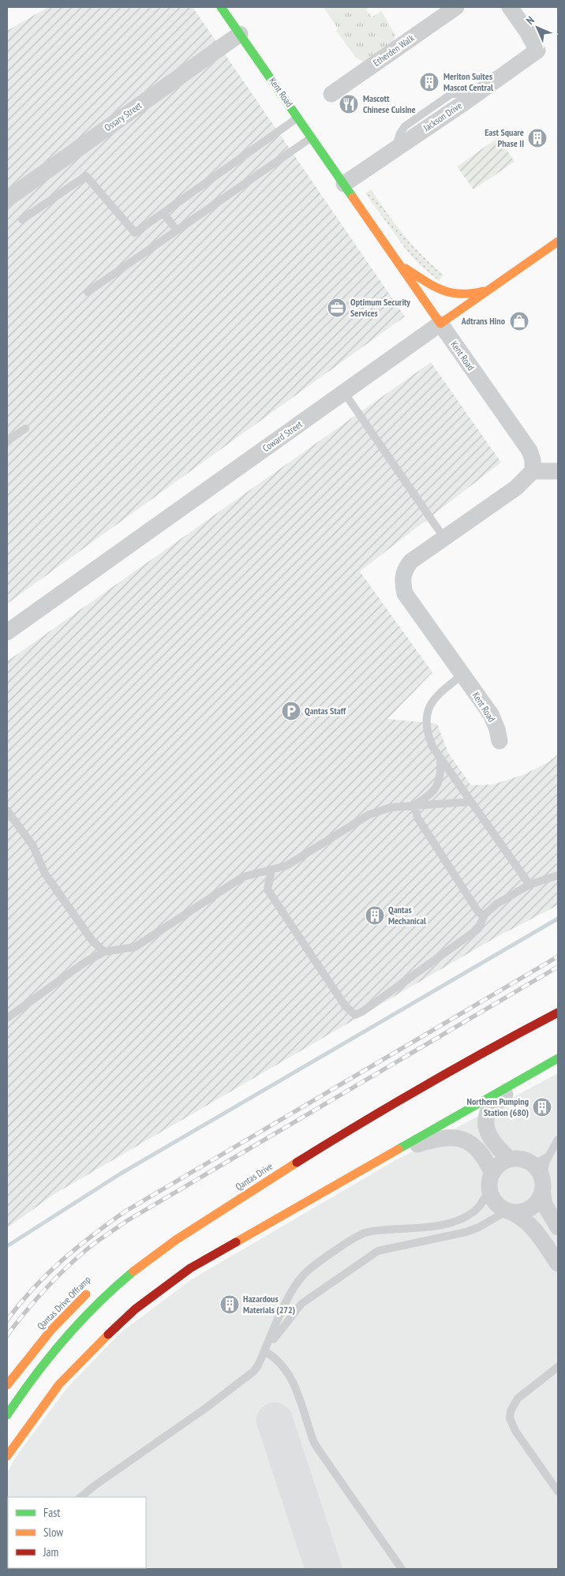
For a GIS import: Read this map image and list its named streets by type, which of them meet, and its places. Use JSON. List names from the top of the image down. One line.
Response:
{"streets":{"main road":["Kent Road","Coward Street","Qantas Drive","Qantas Drive Offramp"],"street":["Etherden Walk","Ossary Street","Jackson Drive"]},"crossings":[["Kent Road","Ossary Street"],["Kent Road","Jackson Drive"],["Kent Road","Coward Street"]],"places":{"building":["Meriton Suites Mascot Central","East Square Phase II","Qantas Mechanical","Northern Pumping Station (680)","Hazardous Materials (272)"],"restaurant":["Mascott Chinese Cuisine"],"office":["Optimum Security Services"],"shop":["Adtrans Hino"],"parking":["Qantas Staff"]},"legend":["Fast","Slow","Jam"],"north":"top left"}
